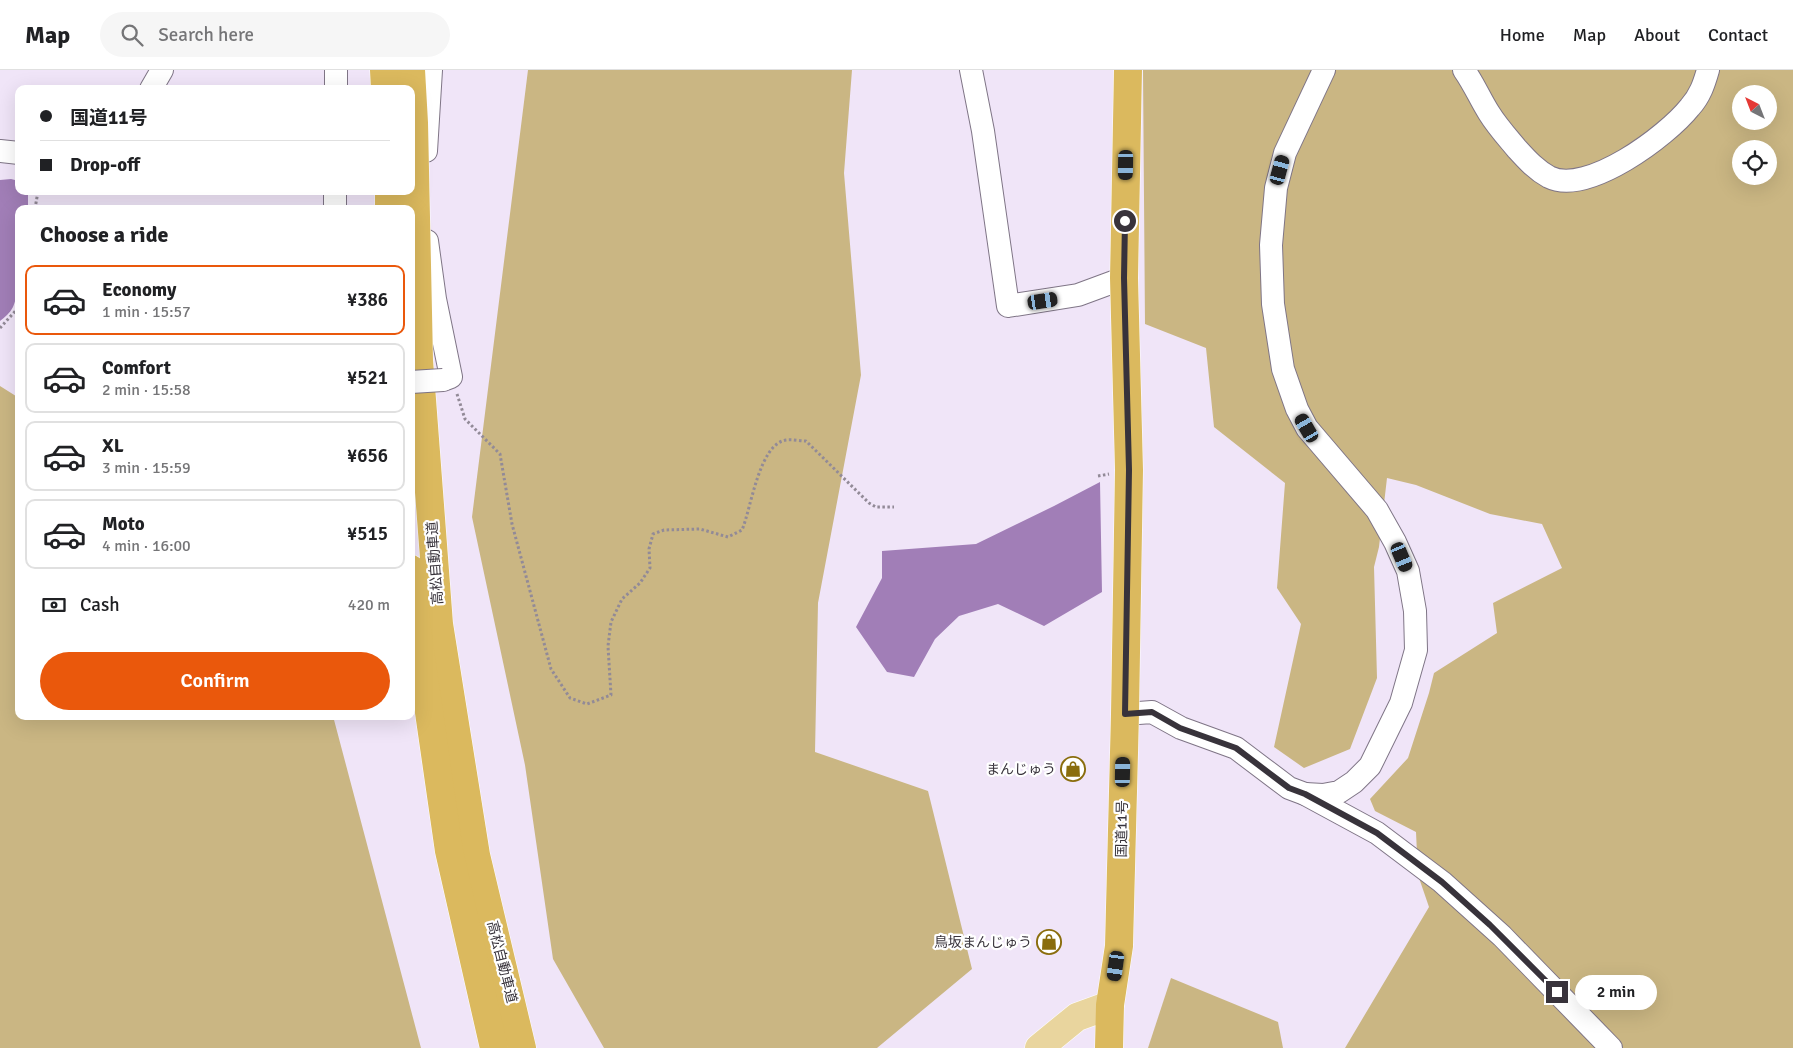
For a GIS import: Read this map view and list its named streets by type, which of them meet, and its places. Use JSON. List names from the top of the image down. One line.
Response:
{"streets":{"highway":["高松自動車道","国道11号"]},"places":{"shop":["まんじゅう","鳥坂まんじゅう"]},"north":"top left","page":{"header":"Map","search":"Search here","nav":["Home","Map","About","Contact"],"banner":["国道11号","Drop-off"],"heading":"Choose a ride","list":[{"name":"Economy","note":"1 min · 15:57","value":"¥386"},{"name":"Comfort","note":"2 min · 15:58","value":"¥521"},{"name":"XL","note":"3 min · 15:59","value":"¥656"},{"name":"Moto","note":"4 min · 16:00","value":"¥515"}],"pay":["Cash","420 m"],"buttons":"Confirm","bubble":"2 min"}}
